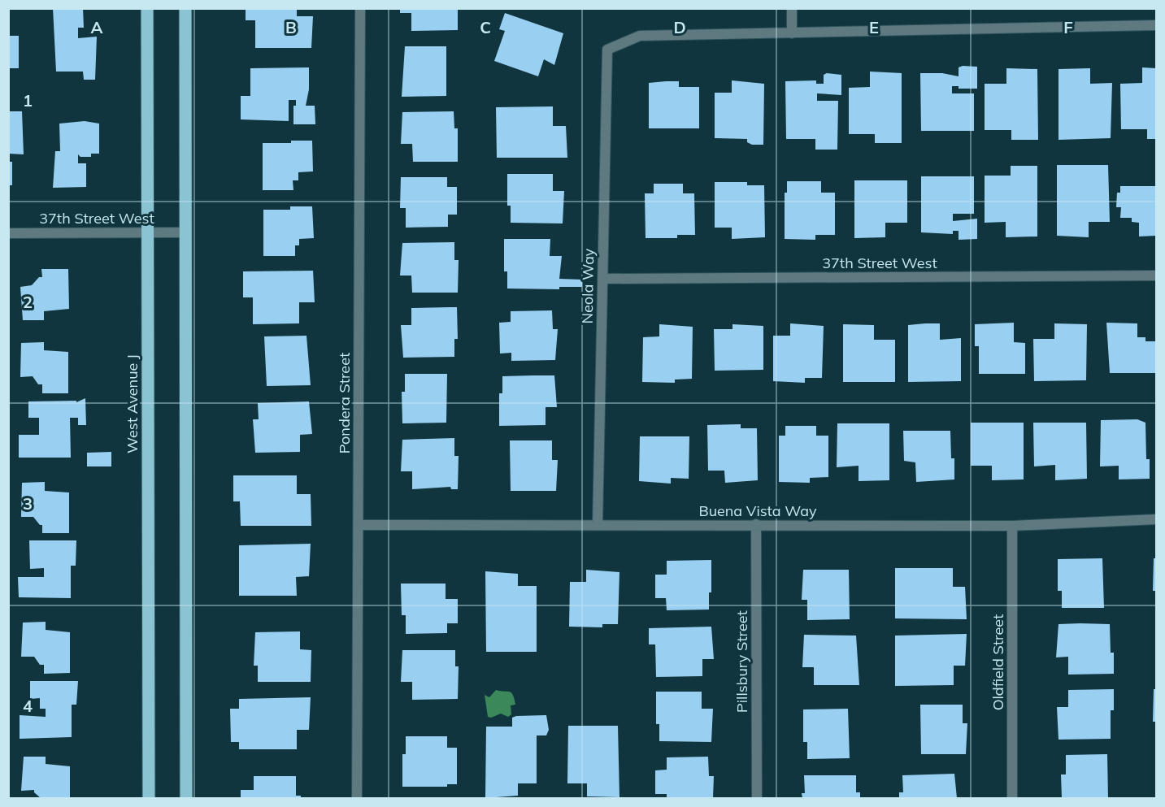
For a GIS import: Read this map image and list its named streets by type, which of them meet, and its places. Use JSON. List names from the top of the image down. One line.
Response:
{"streets":{"main road":["West Avenue J"],"street":["37th Street West","Neola Way","Pondera Street","Buena Vista Way","Pillsbury Street","Oldfield Street"]},"crossings":[["37th Street West","Neola Way"],["37th Street West","West Avenue J"],["Neola Way","Buena Vista Way"],["Pondera Street","Buena Vista Way"],["Buena Vista Way","Pillsbury Street"],["Buena Vista Way","Oldfield Street"]],"grid":{"columns":["A","B","C","D","E","F"],"rows":["1","2","3","4"]}}
